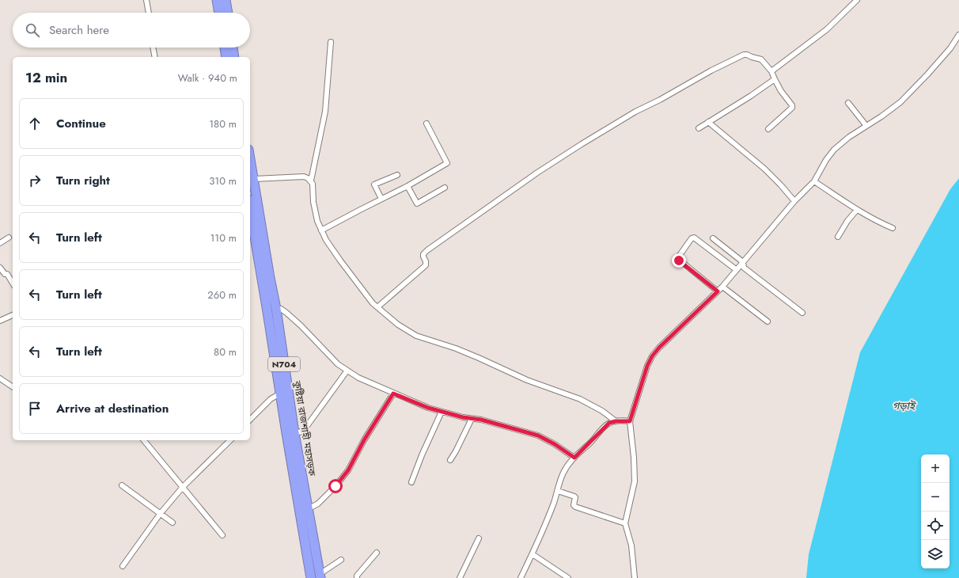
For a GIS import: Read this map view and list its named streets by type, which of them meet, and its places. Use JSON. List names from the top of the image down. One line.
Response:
{"streets":{"highway":["N704","কুষ্টিয়া রাজশাহী মহাসড়ক"]},"water":["গড়াই"],"page":{"search":"Search here","heading":["12 min","Walk · 940 m"],"list":[["Continue","180 m"],["Turn right","310 m"],["Turn left","110 m"],["Turn left","260 m"],["Turn left","80 m"],"Arrive at destination"],"map_buttons":["+","−"]}}
